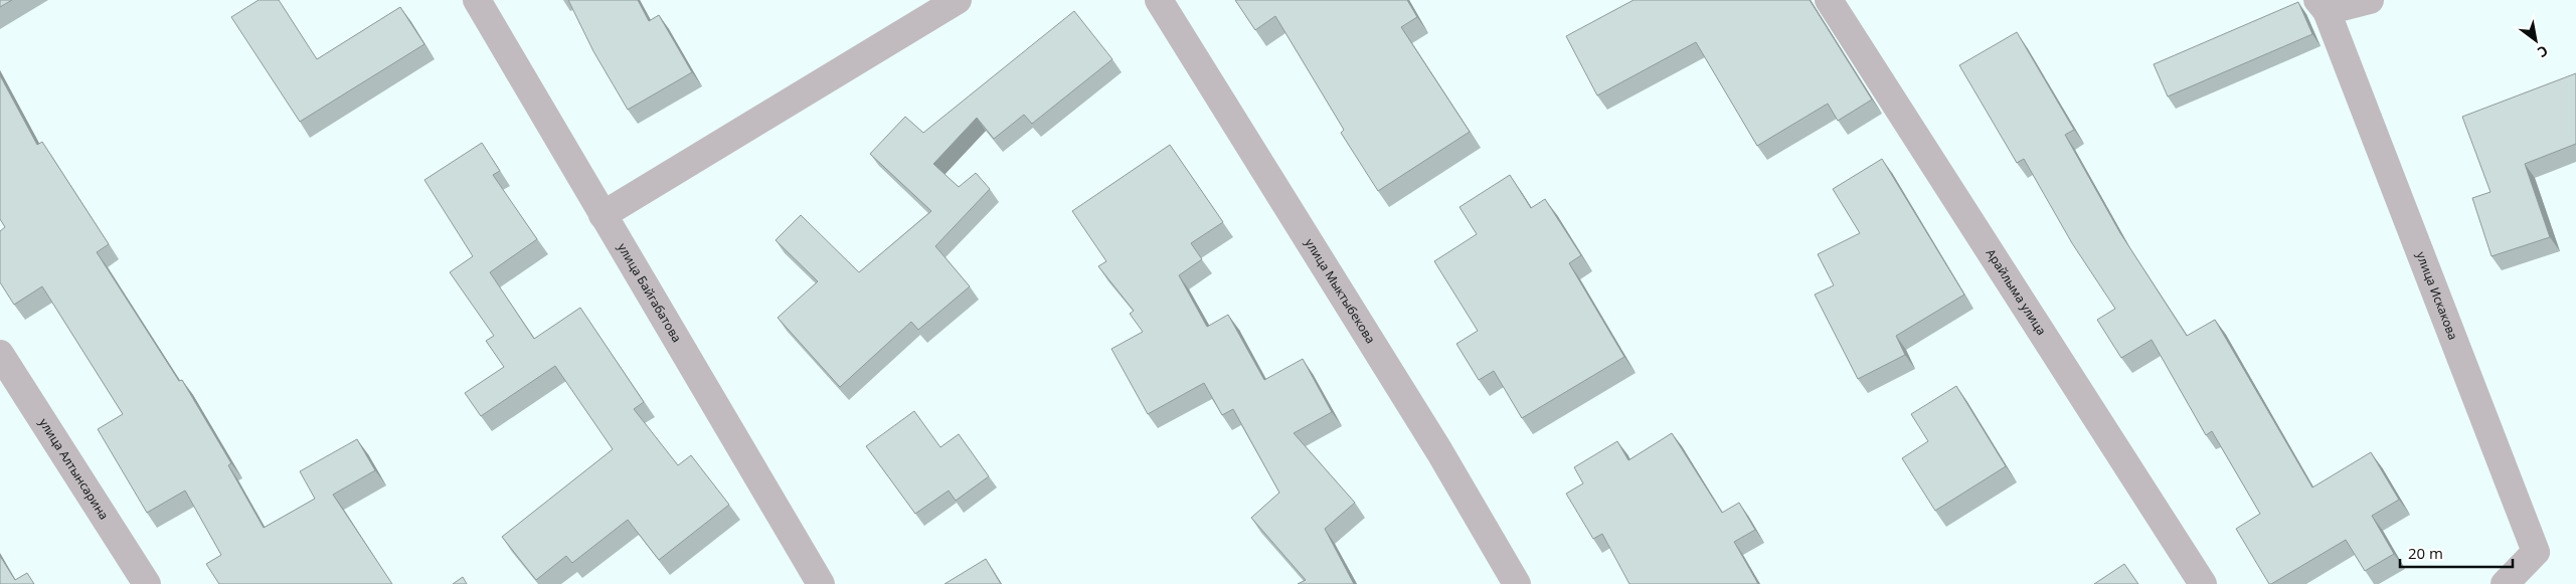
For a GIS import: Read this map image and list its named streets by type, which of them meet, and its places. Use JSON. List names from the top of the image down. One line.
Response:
{"streets":{"street":["улица Мыктыбекова","Арайлыма улица","улица Байгабатова","улица Искакова","улица Алтынсарина"]},"scale_bar":"20 m","north":"bottom right"}
